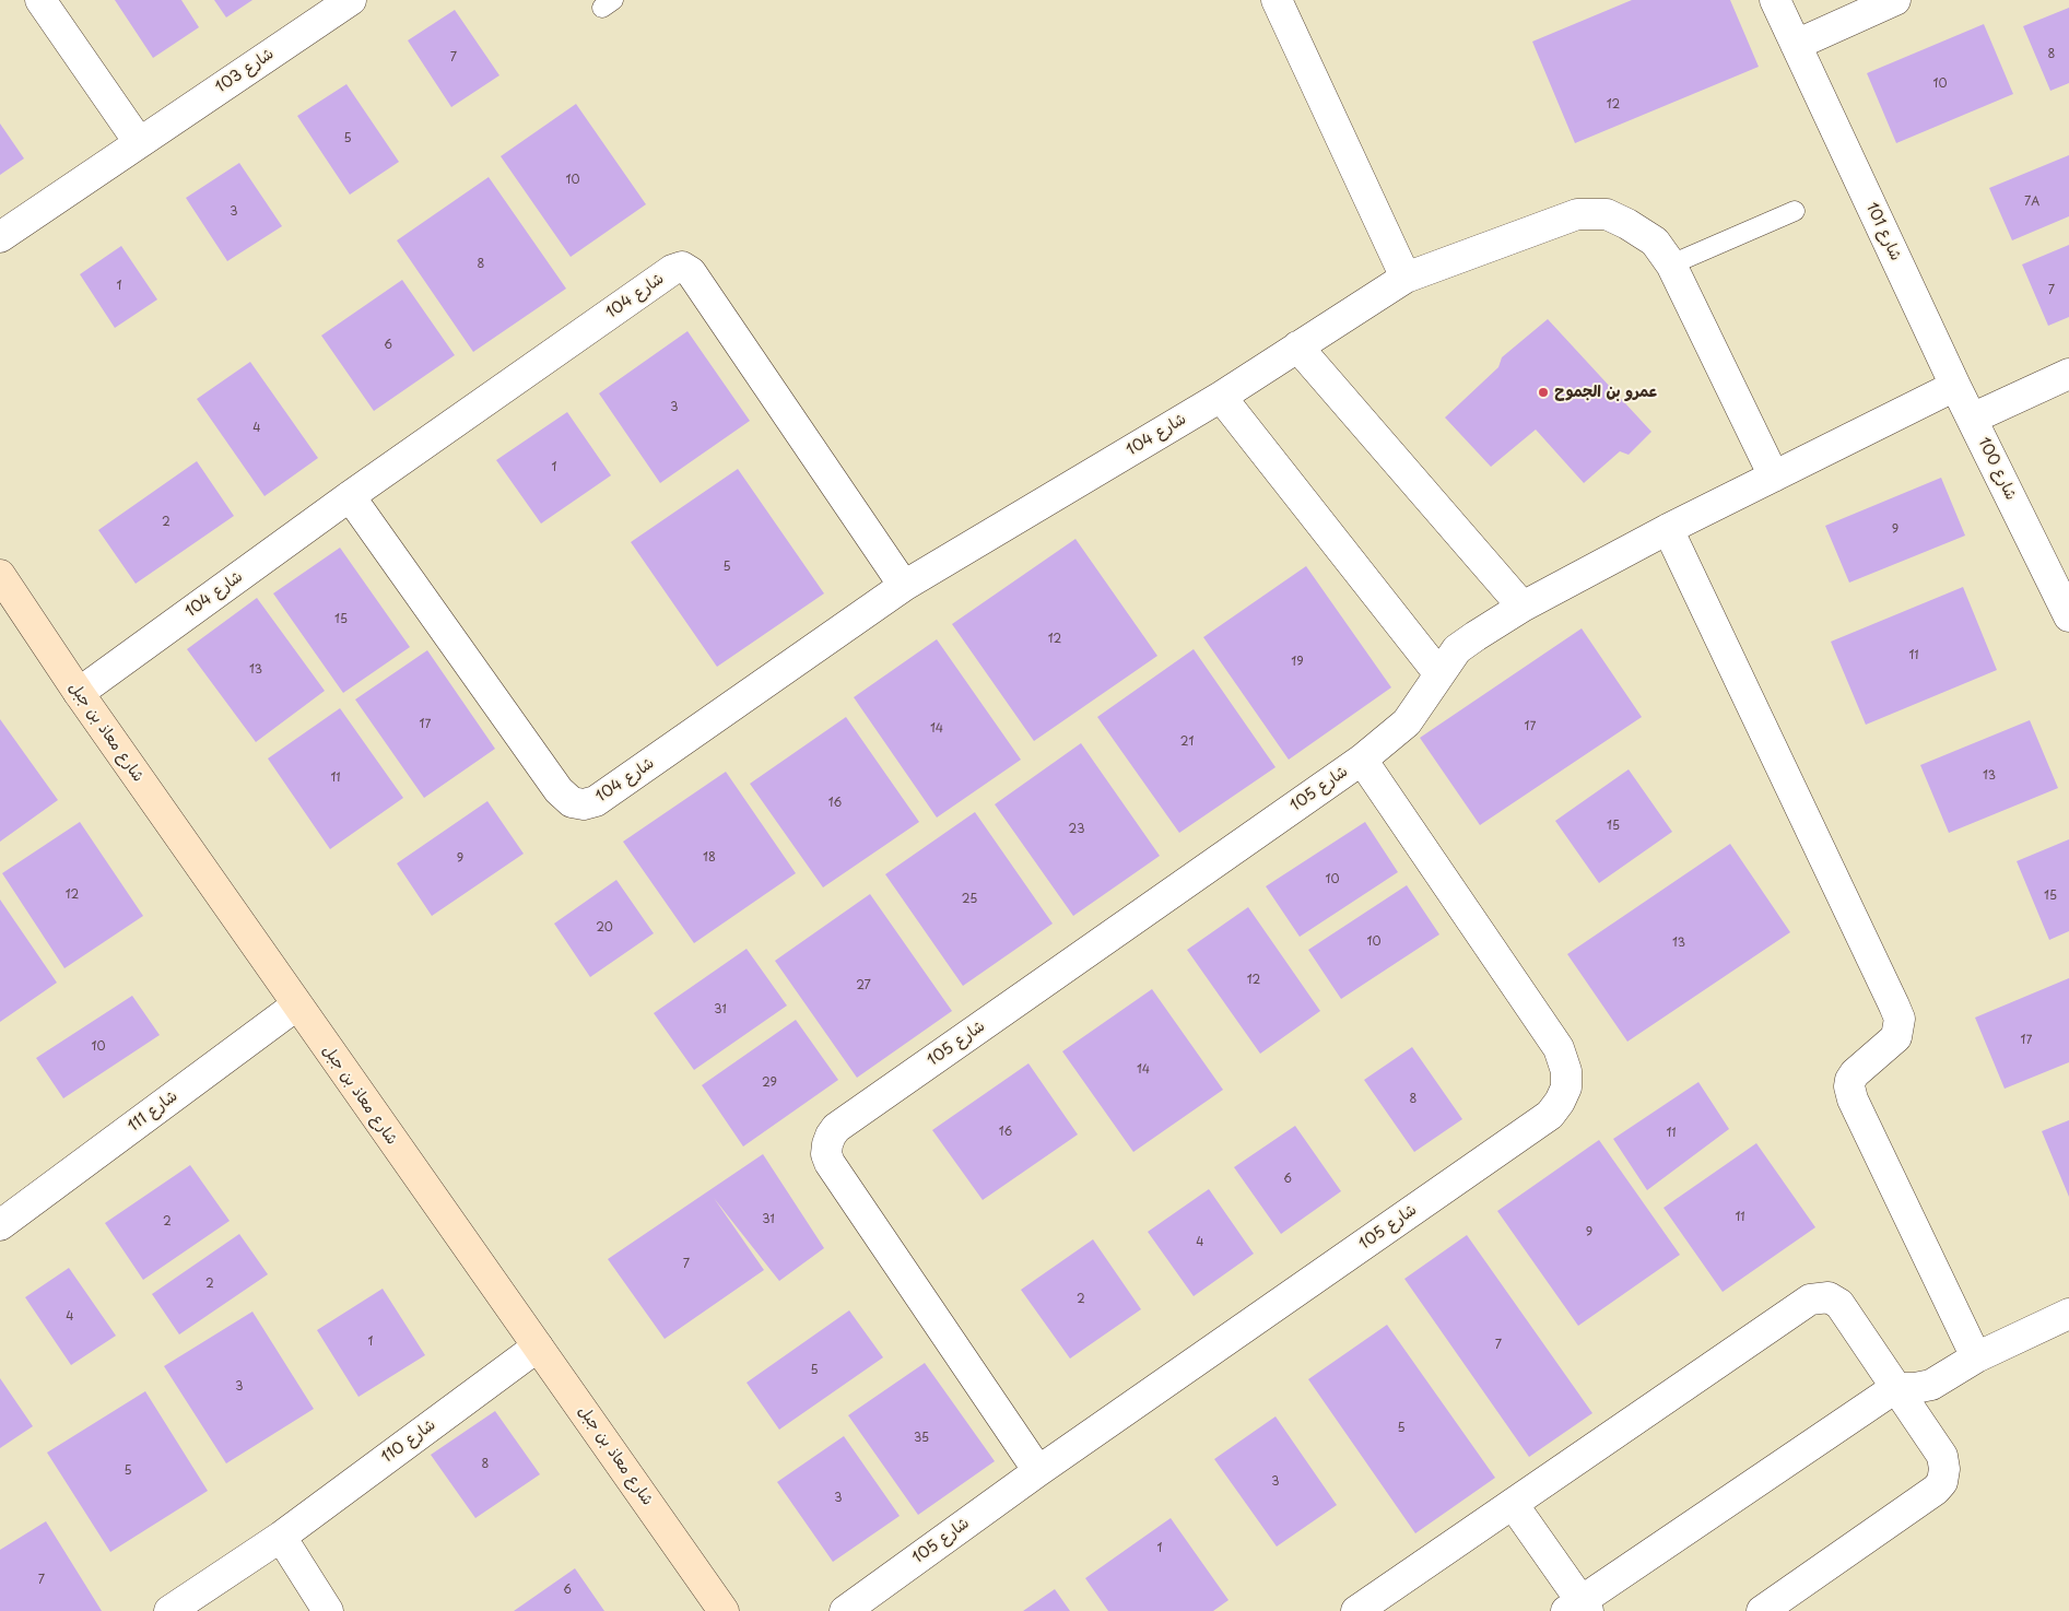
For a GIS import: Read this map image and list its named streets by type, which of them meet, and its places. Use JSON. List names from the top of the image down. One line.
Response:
{"streets":{"street":["شارع 103","شارع 101","شارع 104","شارع 100","شارع معاذ بن جبل","شارع 105","شارع 111","شارع 110"]},"crossings":[["شارع 101","شارع 100"],["شارع 104","شارع معاذ بن جبل"],["شارع معاذ بن جبل","شارع 111"],["شارع معاذ بن جبل","شارع 110"]],"places":["عمرو بن الجموح"],"house_numbers":["8","7","10","12","5","10","7A","3","8","1","7","6","3","4","1","2","9","5","15","12","11","19","13","17","17","14","21","13","11","16","15","23","18","9","10","12","15","25","20","10","13","12","27","31","17","10","14","29","8","16","11","6","11","31","2","9","4","7","2","2","4","1","7","5","3","5","35","8","5","3","3","1","7","6"]}
